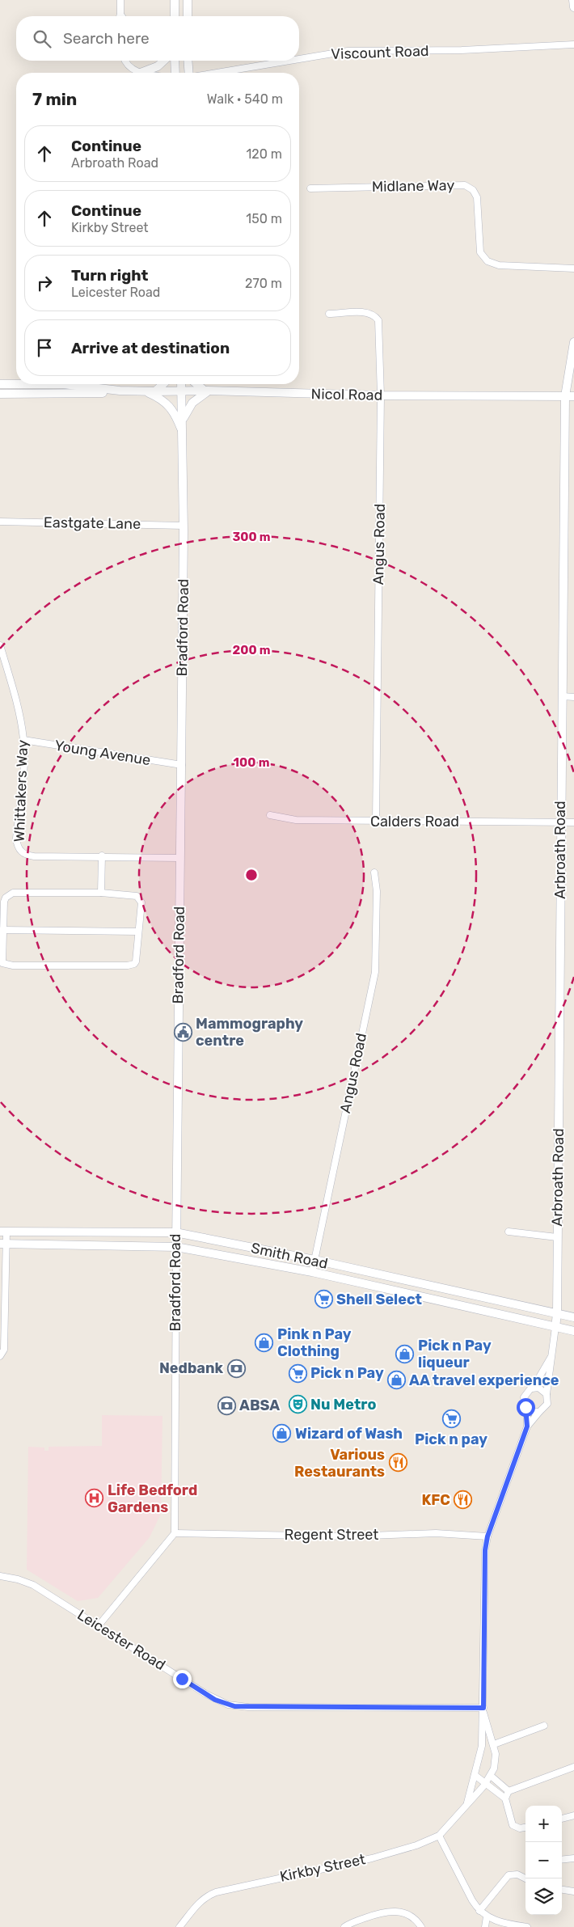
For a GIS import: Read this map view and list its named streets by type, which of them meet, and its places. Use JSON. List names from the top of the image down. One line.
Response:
{"streets":{"street":["Viscount Road","Midlane Way","Nicol Road","Eastgate Lane","Angus Road","Bradford Road","Young Avenue","Whittakers Way","Calders Road","Arbroath Road","Smith Road","Regent Street","Leicester Road","Kirkby Street"]},"crossings":[["Nicol Road","Angus Road"],["Nicol Road","Bradford Road"],["Nicol Road","Arbroath Road"],["Eastgate Lane","Bradford Road"],["Angus Road","Calders Road"],["Angus Road","Smith Road"],["Bradford Road","Young Avenue"],["Bradford Road","Whittakers Way"],["Bradford Road","Smith Road"],["Bradford Road","Regent Street"],["Young Avenue","Whittakers Way"],["Calders Road","Arbroath Road"],["Arbroath Road","Smith Road"],["Regent Street","Kirkby Street"],["Leicester Road","Kirkby Street"]],"places":{"public building":["Mammography centre"],"supermarket":["Shell Select","Pick n Pay","Pick n pay"],"shop":["Pink n Pay Clothing","Pick n Pay liqueur","AA travel experience","Wizard of Wash"],"bank":["Nedbank","ABSA"],"theatre":["Nu Metro"],"restaurant":["Various Restaurants","KFC"],"hospital":["Life Bedford Gardens"]},"page":{"search":"Search here","heading":["7 min","Walk · 540 m"],"list":[["Continue","Arbroath Road","120 m"],["Continue","Kirkby Street","150 m"],["Turn right","Leicester Road","270 m"],"Arrive at destination"],"map_buttons":["+","−"]},"rings":["300 m","200 m","100 m"]}
